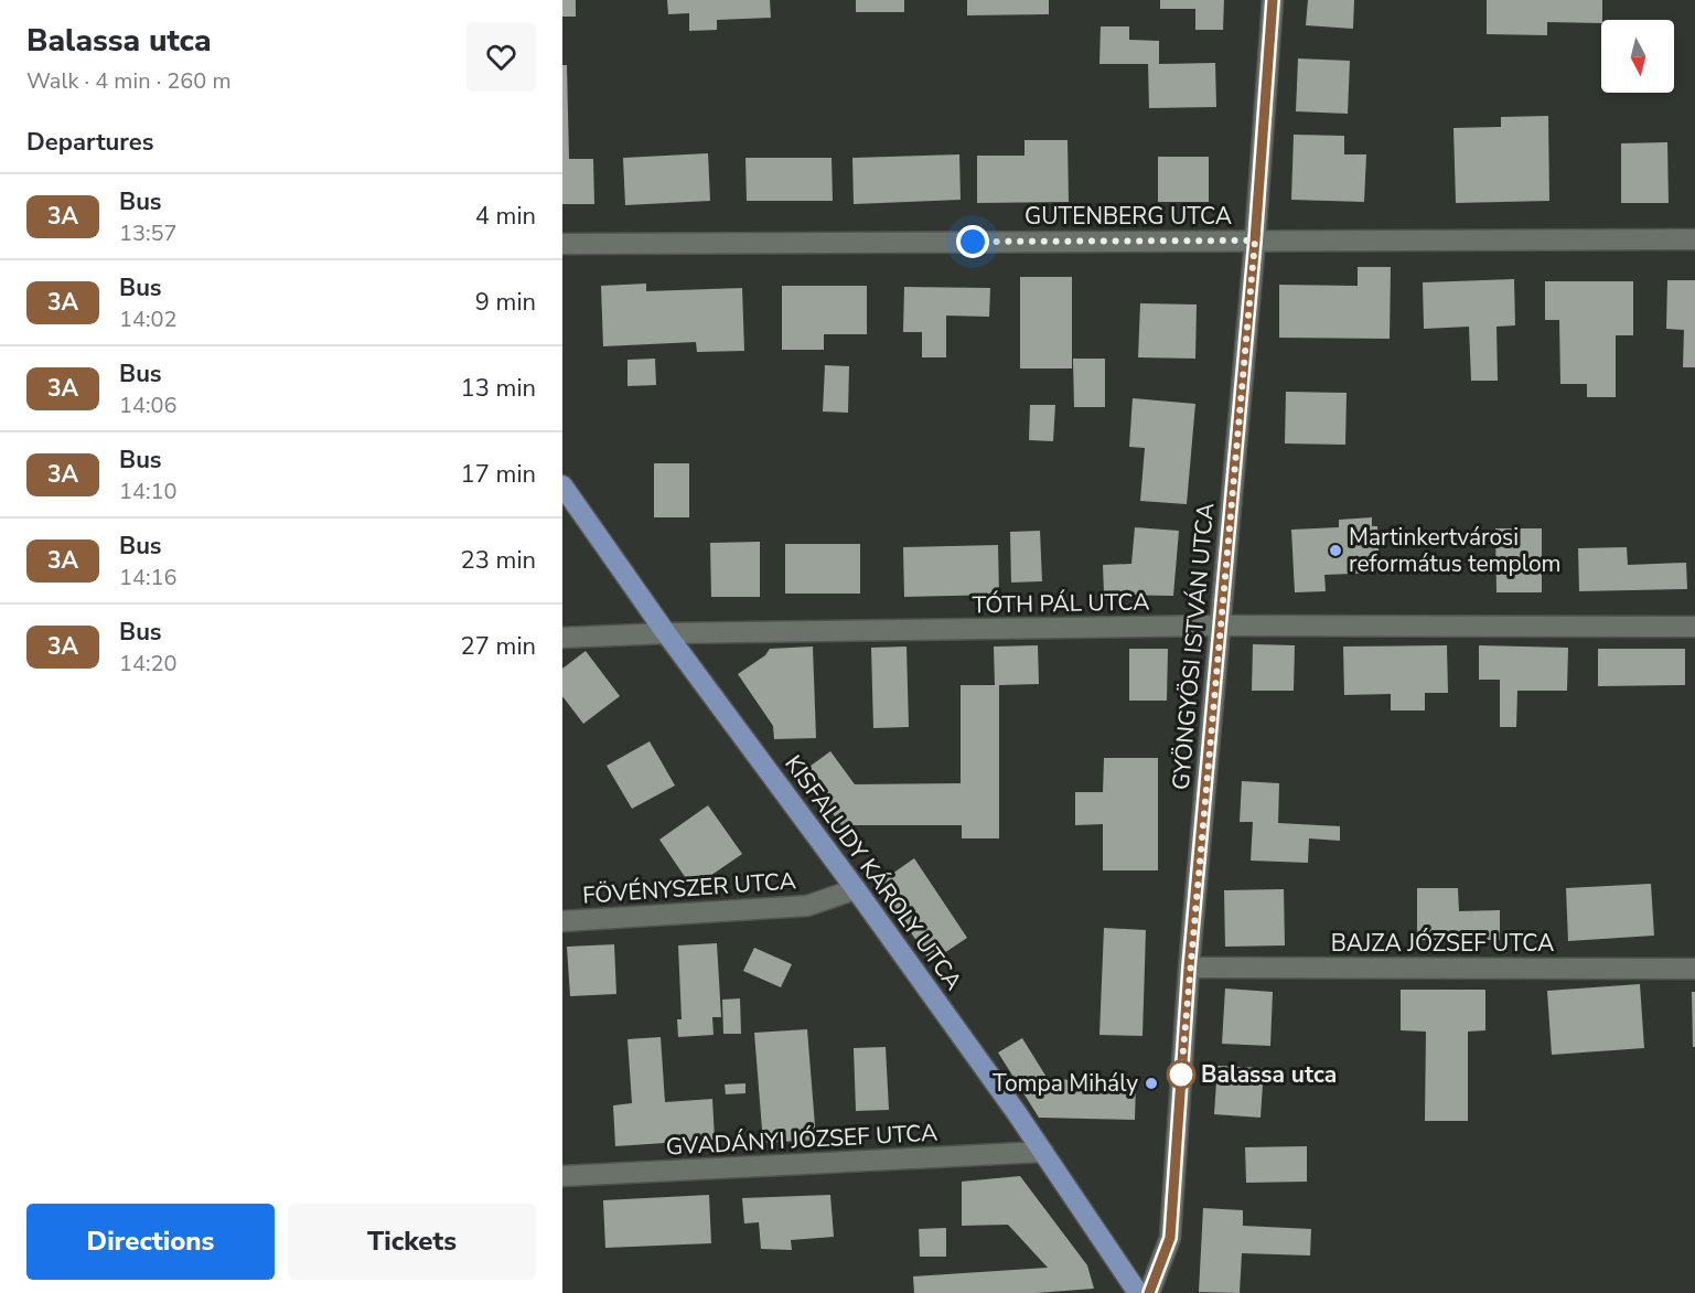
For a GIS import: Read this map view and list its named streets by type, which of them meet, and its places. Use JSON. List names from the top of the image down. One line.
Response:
{"streets":{"main road":["KISFALUDY KÁROLY UTCA"],"street":["GUTENBERG UTCA","TÓTH PÁL UTCA","GYÖNGYÖSI ISTVÁN UTCA","FÖVÉNYSZER UTCA","BAJZA JÓZSEF UTCA","GVADÁNYI JÓZSEF UTCA"]},"crossings":[["GUTENBERG UTCA","GYÖNGYÖSI ISTVÁN UTCA"],["TÓTH PÁL UTCA","GYÖNGYÖSI ISTVÁN UTCA"],["TÓTH PÁL UTCA","KISFALUDY KÁROLY UTCA"],["GYÖNGYÖSI ISTVÁN UTCA","BAJZA JÓZSEF UTCA"],["KISFALUDY KÁROLY UTCA","FÖVÉNYSZER UTCA"],["KISFALUDY KÁROLY UTCA","GVADÁNYI JÓZSEF UTCA"]],"places":["Martinkertvárosi református templom","Balassa utca","Tompa Mihály"],"lines":["bus line 3A"],"north":"bottom","page":{"heading":[["Balassa utca","Walk · 4 min · 260 m"],"Departures"],"list":[{"mark":"3A","name":"Bus","note":"13:57","value":"4 min"},{"mark":"3A","name":"Bus","note":"14:02","value":"9 min"},{"mark":"3A","name":"Bus","note":"14:06","value":"13 min"},{"mark":"3A","name":"Bus","note":"14:10","value":"17 min"},{"mark":"3A","name":"Bus","note":"14:16","value":"23 min"},{"mark":"3A","name":"Bus","note":"14:20","value":"27 min"}],"buttons":["Directions","Tickets"]}}
